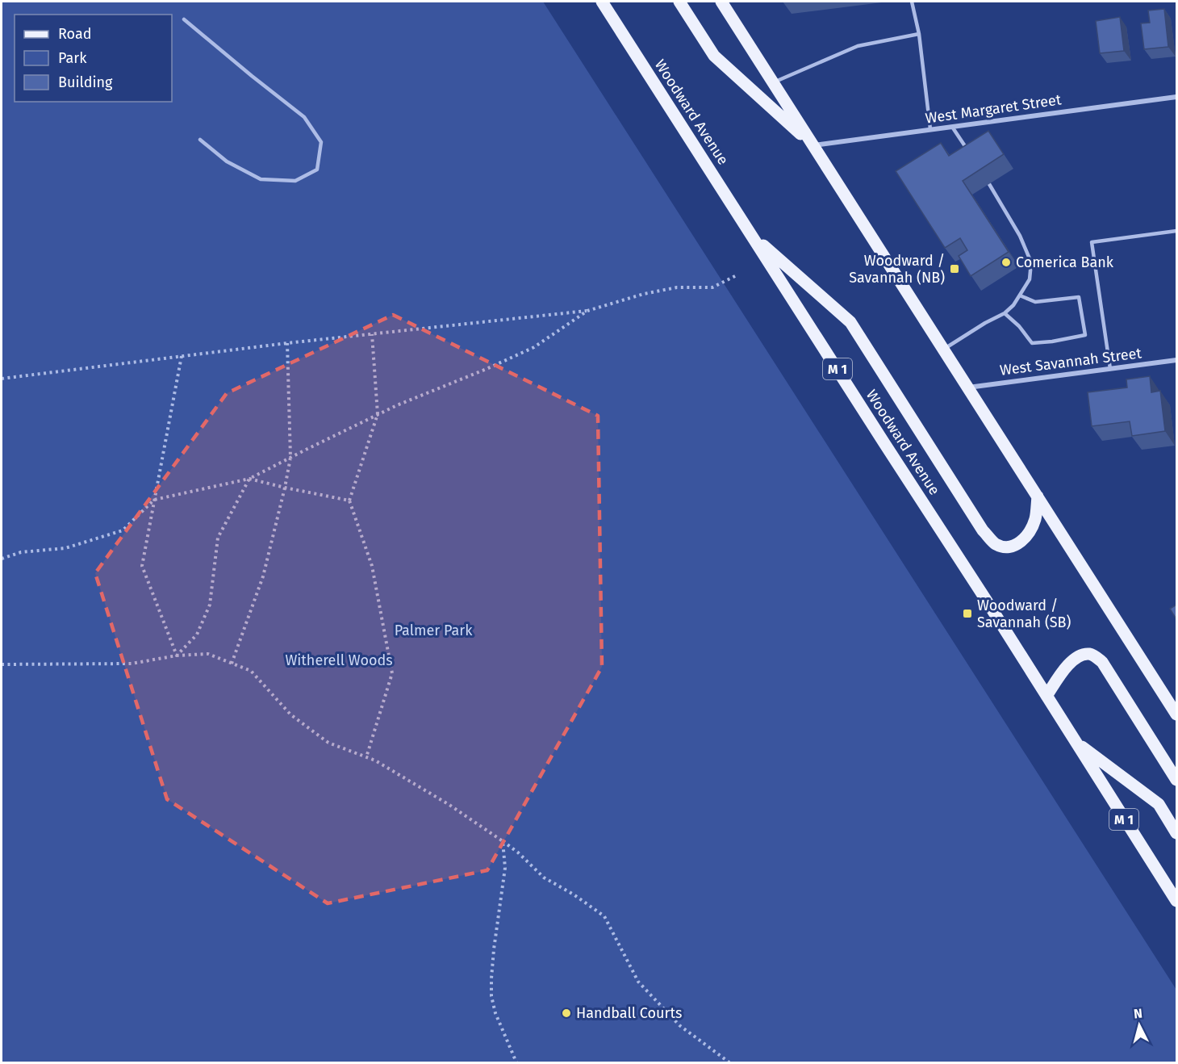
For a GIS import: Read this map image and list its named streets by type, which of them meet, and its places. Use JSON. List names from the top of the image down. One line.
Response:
{"streets":{"main road":["Woodward Avenue","M 1"],"street":["West Margaret Street","West Savannah Street"]},"parks":["Palmer Park","Witherell Woods"],"places":{"other":["Comerica Bank","Handball Courts"],"transit":["Woodward / Savannah (NB)","Woodward / Savannah (SB)"]},"legend":["Road","Park","Building"],"north":"top"}
